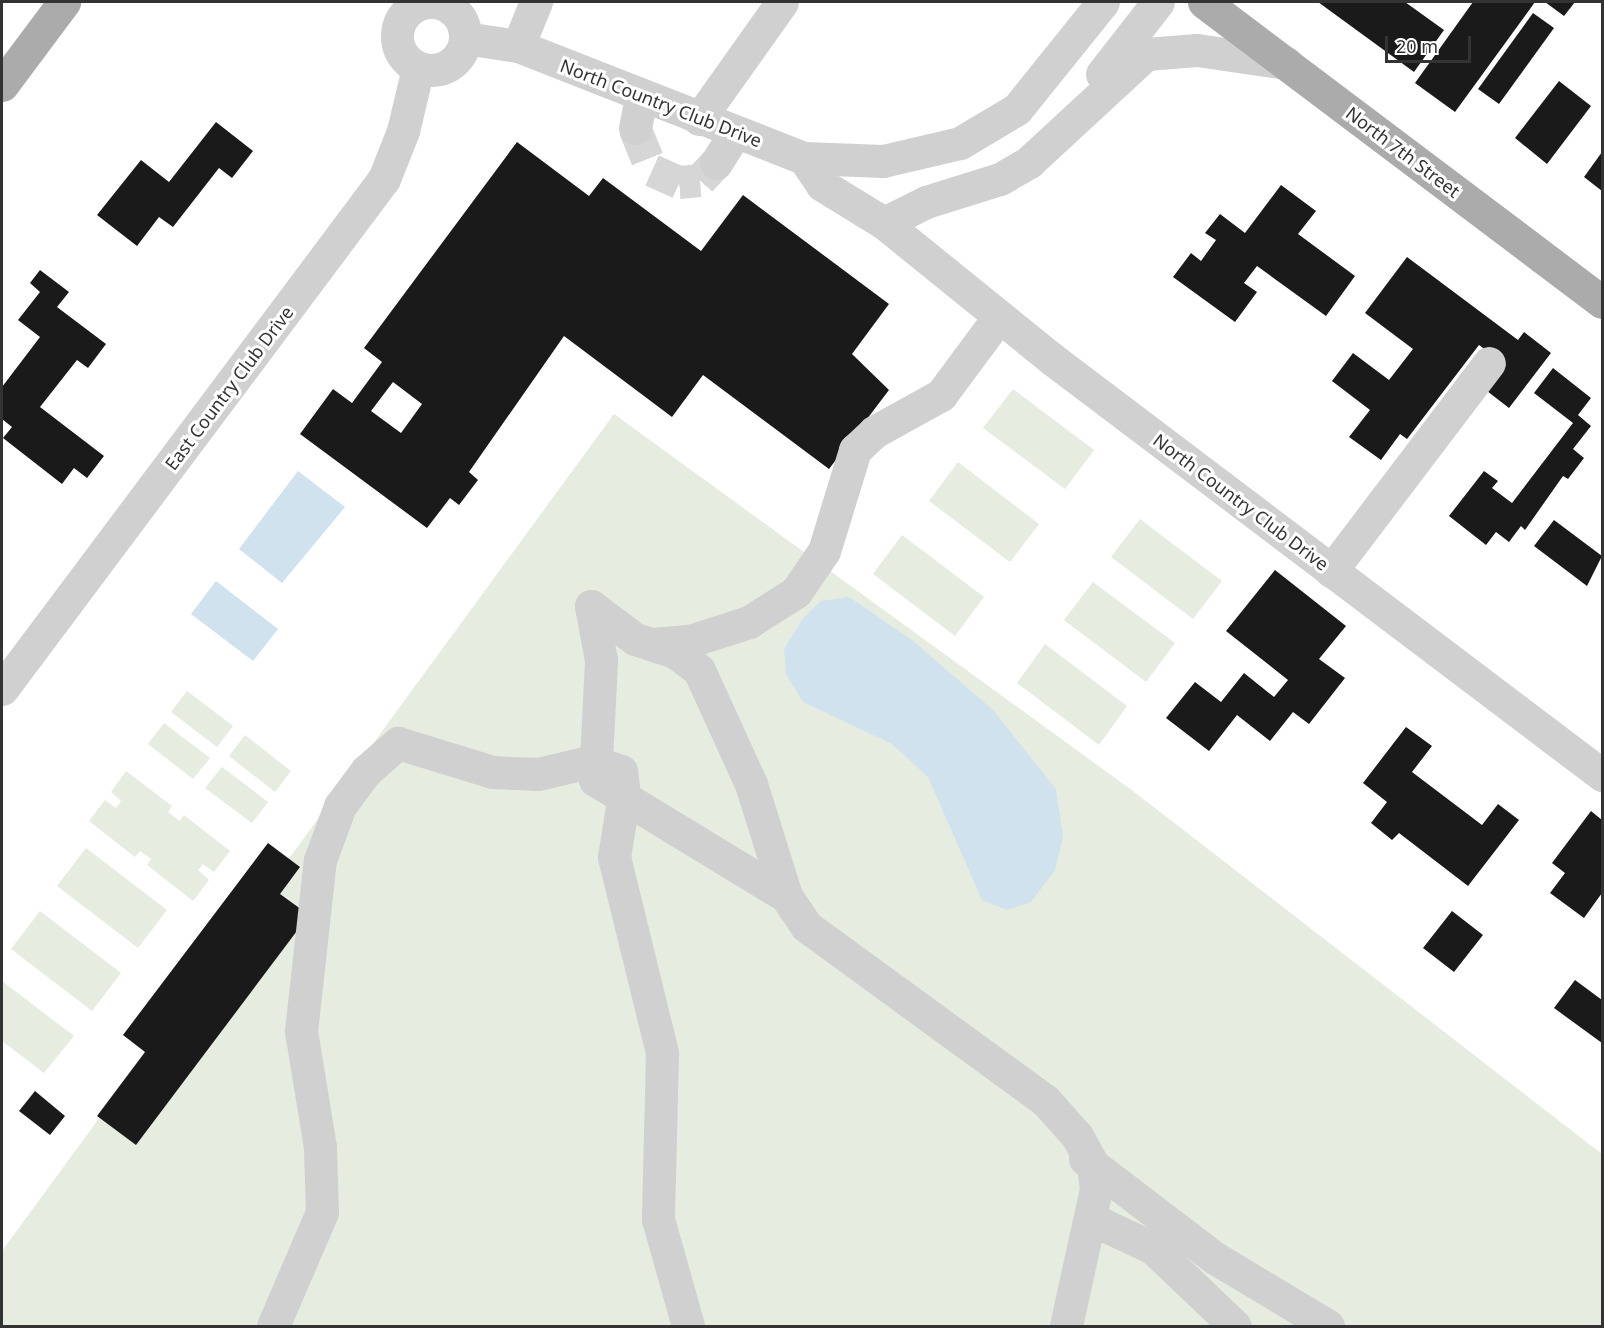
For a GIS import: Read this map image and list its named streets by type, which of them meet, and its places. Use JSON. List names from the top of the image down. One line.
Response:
{"streets":{"main road":["North 7th Street"],"street":["North Country Club Drive","East Country Club Drive"]},"crossings":[["North Country Club Drive","East Country Club Drive"]],"scale_bar":"20 m"}
